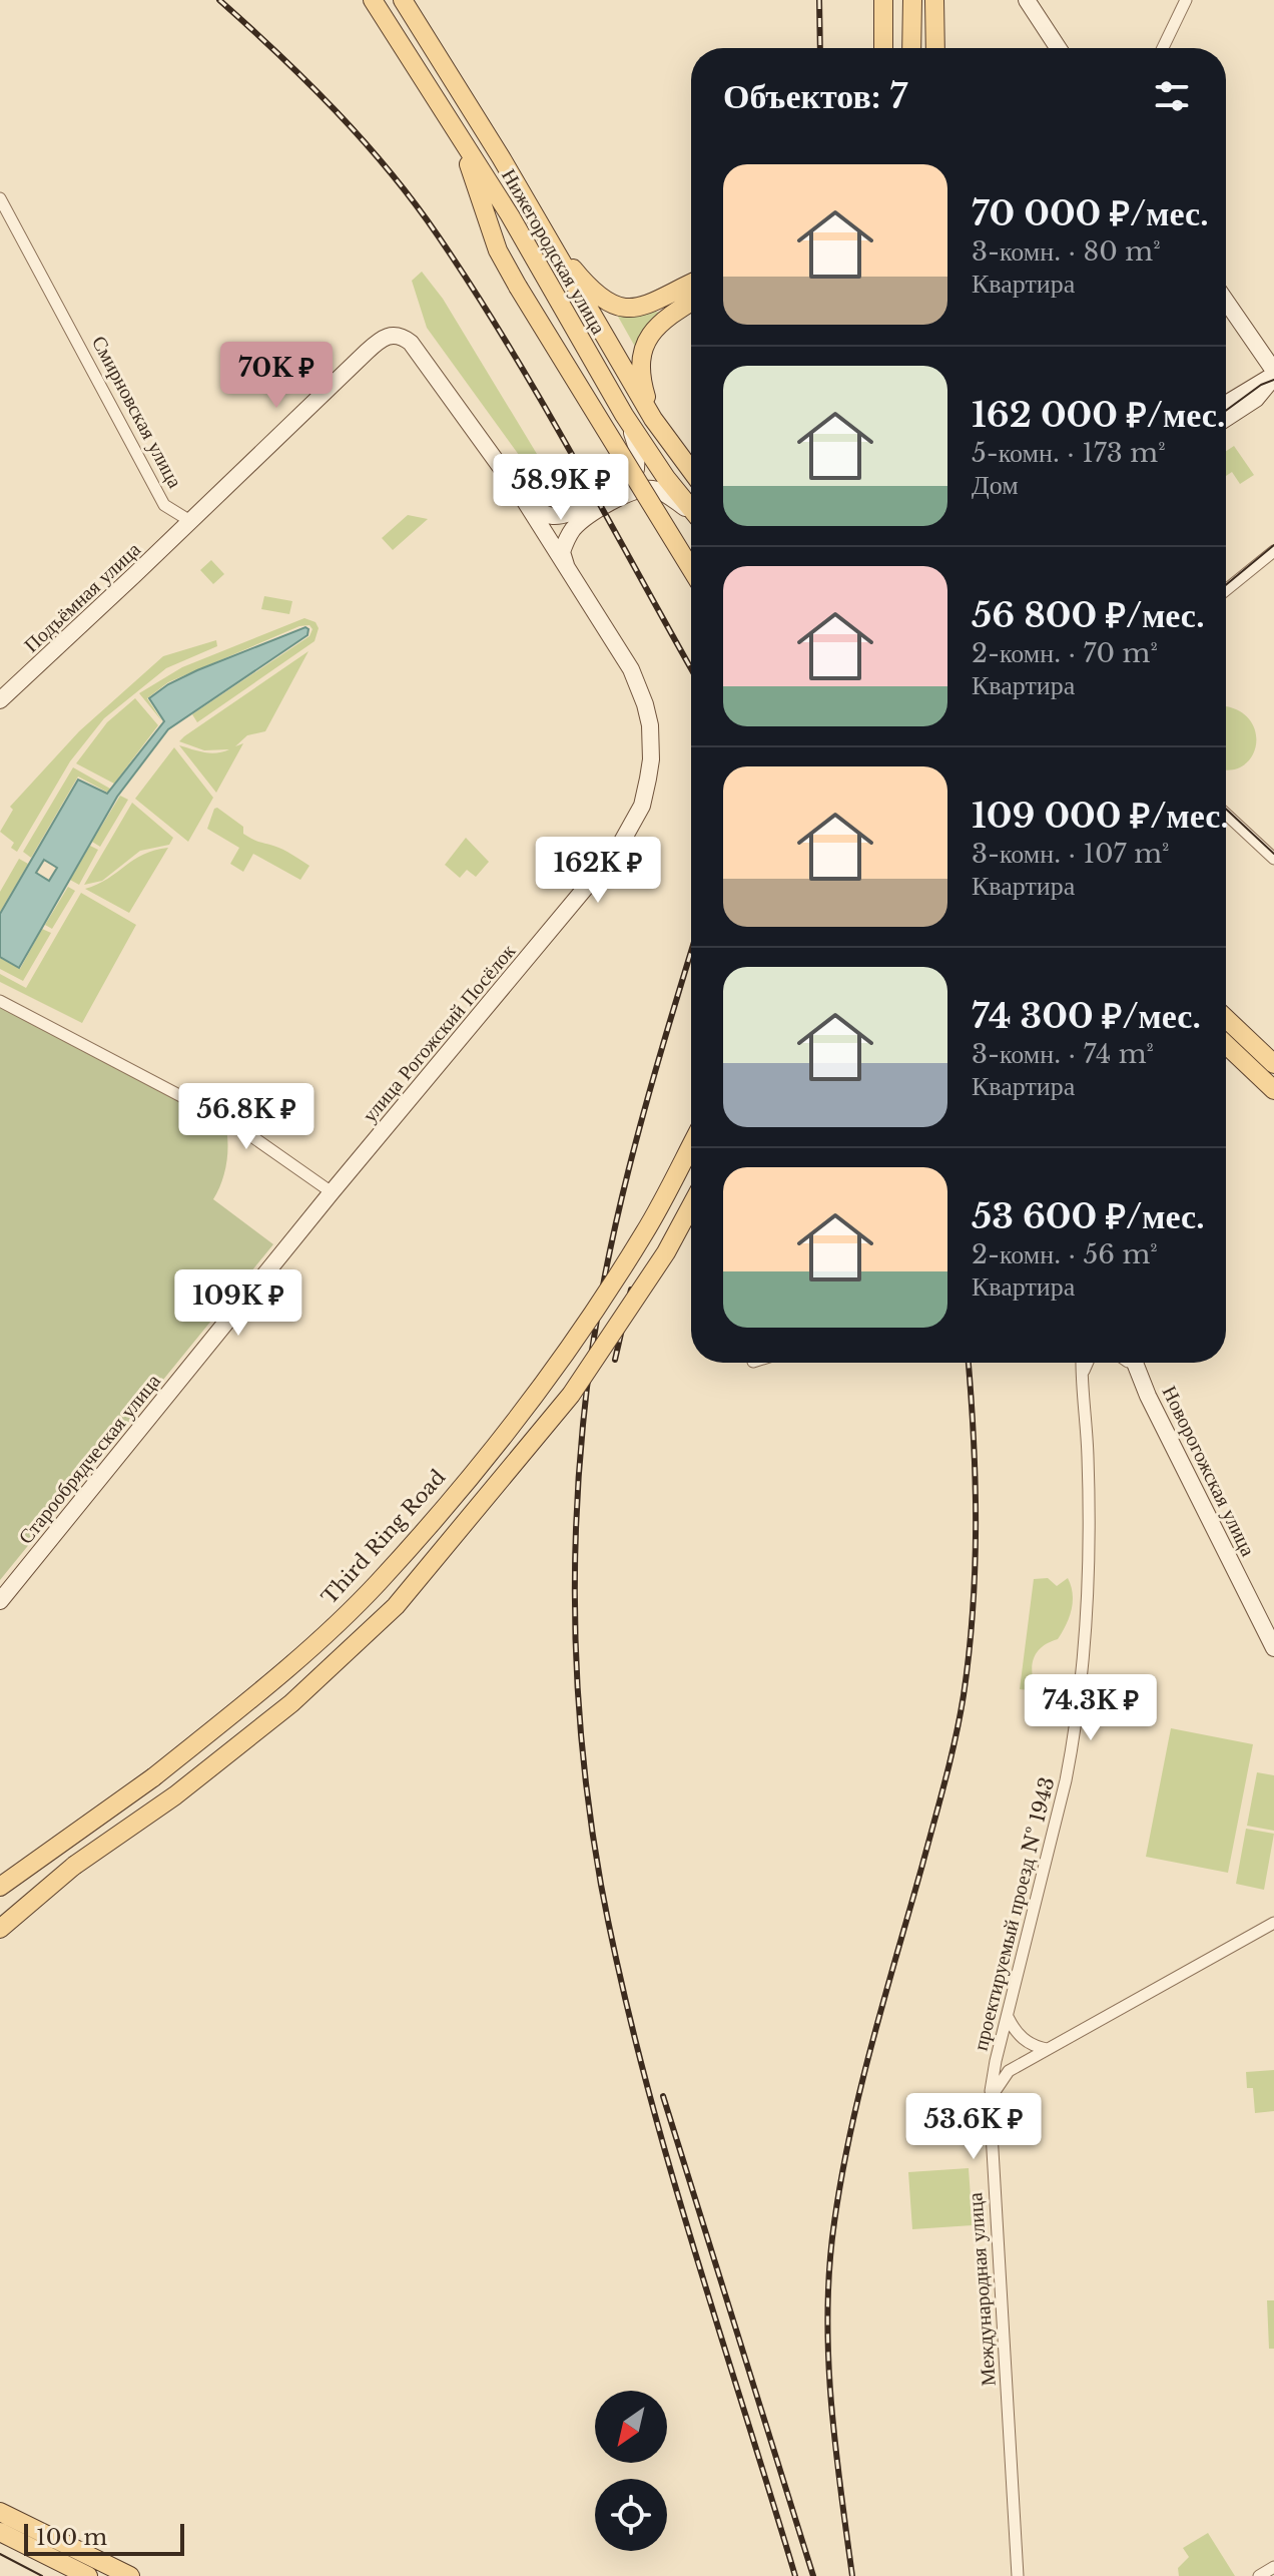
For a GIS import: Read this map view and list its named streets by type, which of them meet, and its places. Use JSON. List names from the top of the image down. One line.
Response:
{"streets":{"main road":["Нижегородская улица","Third Ring Road"],"street":["Смирновская улица","Подъёмная улица","улица Рогожский Посёлок","Старообрядческая улица","Новорогожская улица","проектируемый проезд № 1943","Международная улица"]},"crossings":[["Смирновская улица","Подъёмная улица"],["Смирновская улица","улица Рогожский Посёлок"],["Подъёмная улица","улица Рогожский Посёлок"],["улица Рогожский Посёлок","Старообрядческая улица"],["проектируемый проезд № 1943","Международная улица"]],"scale_bar":"100 m","north":"bottom left","page":{"heading":"Объектов: 7","list":[{"name":"70 000 ₽/мес.","note":"3-комн. · 80 m² · Квартира"},{"name":"162 000 ₽/мес.","note":"5-комн. · 173 m² · Дом"},{"name":"56 800 ₽/мес.","note":"2-комн. · 70 m² · Квартира"},{"name":"109 000 ₽/мес.","note":"3-комн. · 107 m² · Квартира"},{"name":"74 300 ₽/мес.","note":"3-комн. · 74 m² · Квартира"},{"name":"53 600 ₽/мес.","note":"2-комн. · 56 m² · Квартира"}],"price":["70K ₽","58.9K ₽","162K ₽","56.8K ₽","109K ₽","74.3K ₽","53.6K ₽"],"scale":"100 m"}}
